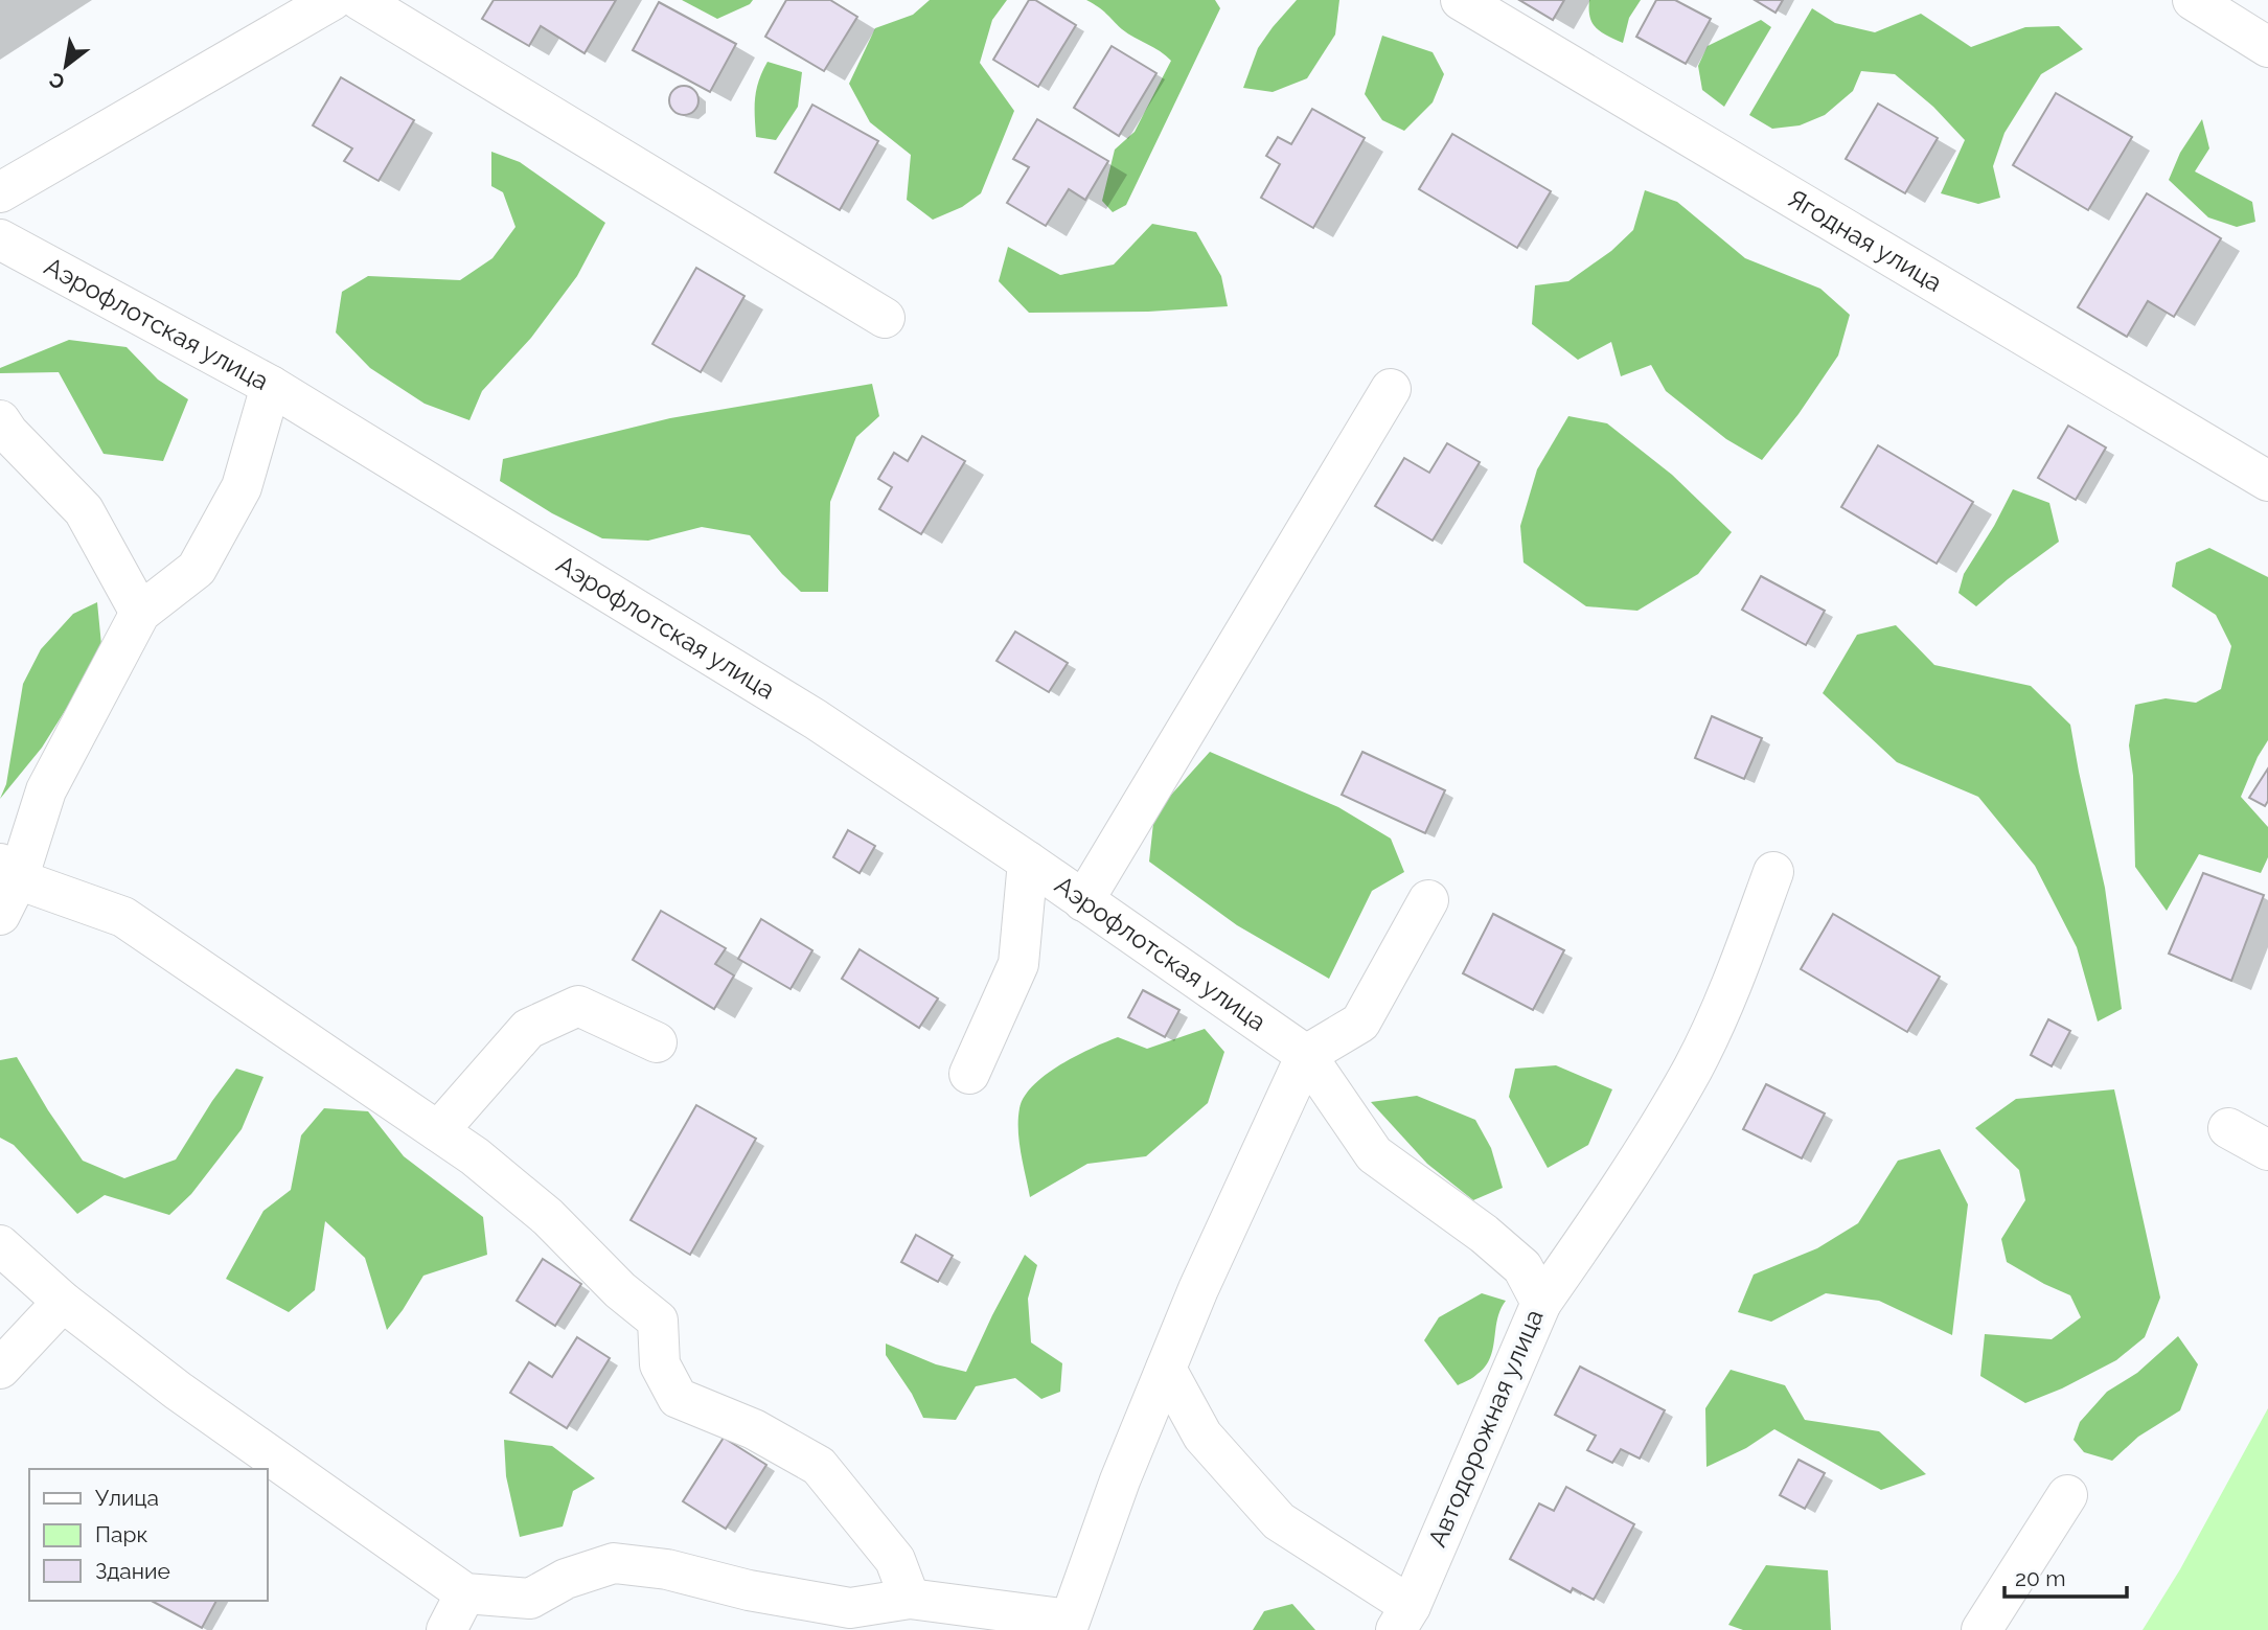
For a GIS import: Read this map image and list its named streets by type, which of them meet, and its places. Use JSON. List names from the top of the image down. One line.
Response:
{"streets":{"street":["Ягодная улица","Аэрофлотская улица","Автодорожная улица"]},"crossings":[["Аэрофлотская улица","Автодорожная улица"]],"legend":["Улица","Парк","Здание"],"scale_bar":"20 m","north":"bottom left"}
